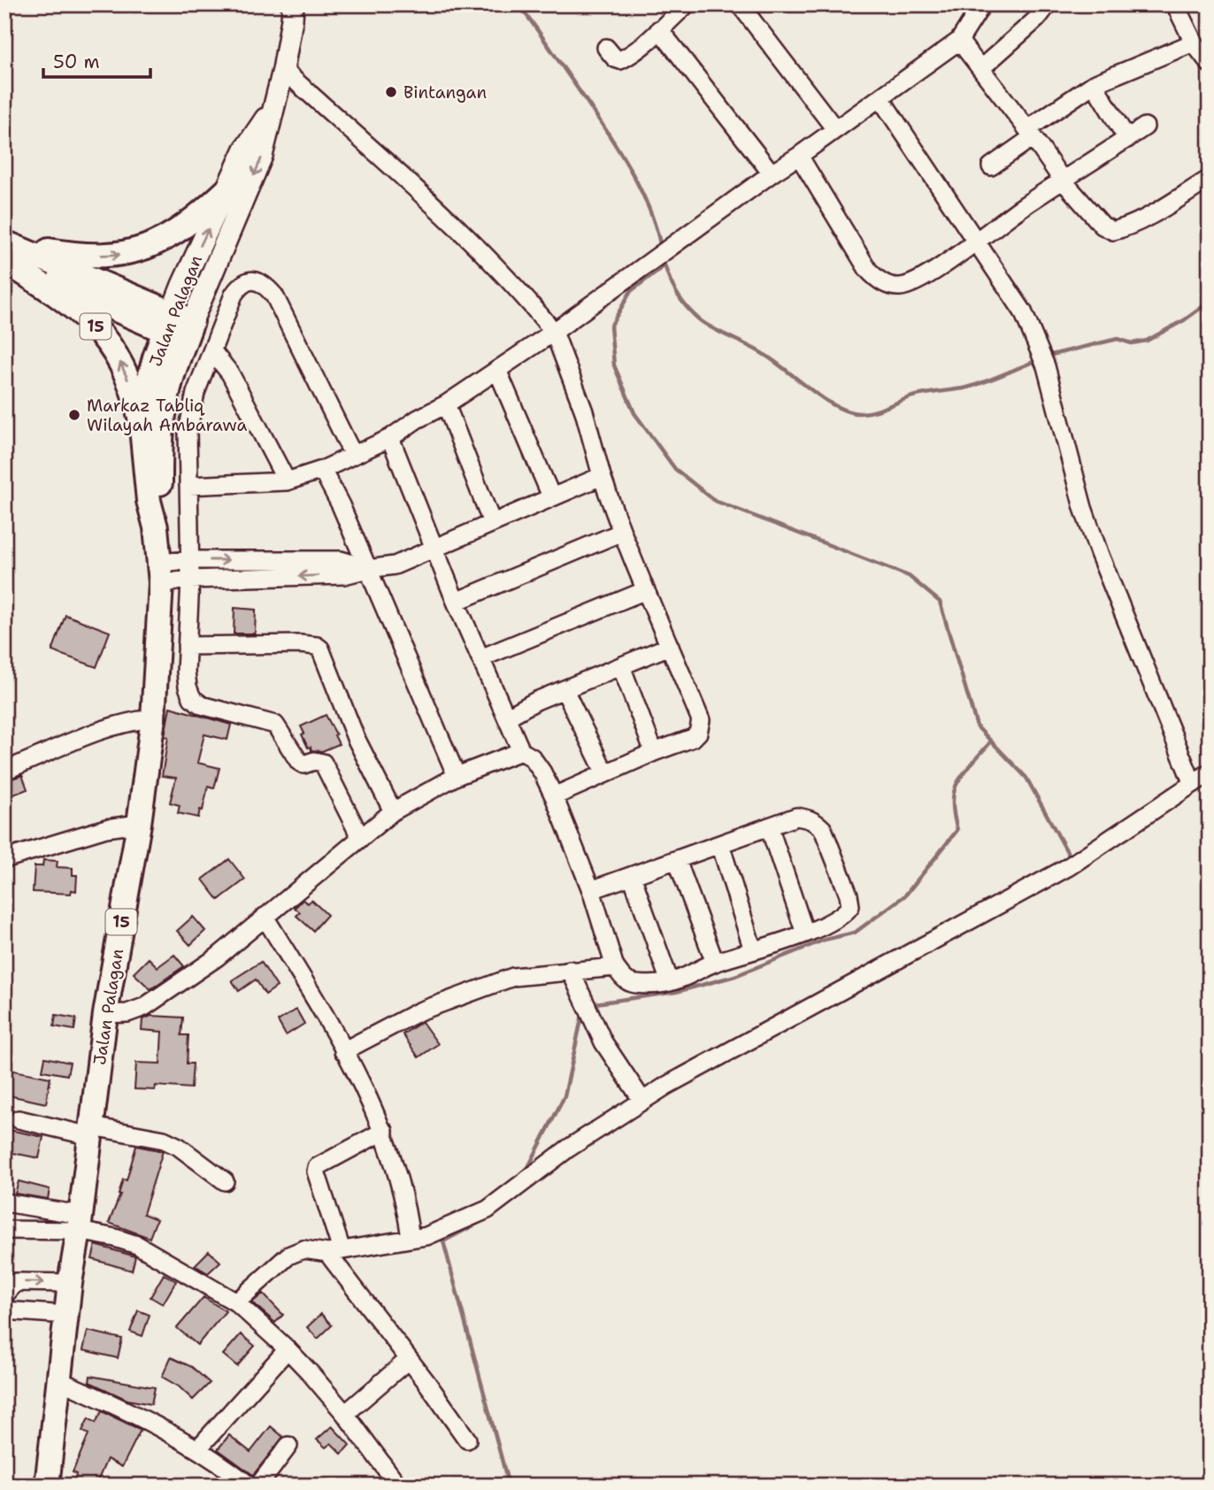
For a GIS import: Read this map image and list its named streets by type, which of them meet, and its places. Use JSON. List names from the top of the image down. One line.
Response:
{"streets":{"highway":["Jalan Palagan","15"]},"crossings":[["Jalan Palagan","15"]],"places":["Bintangan","Markaz Tabliq Wilayah Ambarawa"],"scale_bar":"50 m"}
